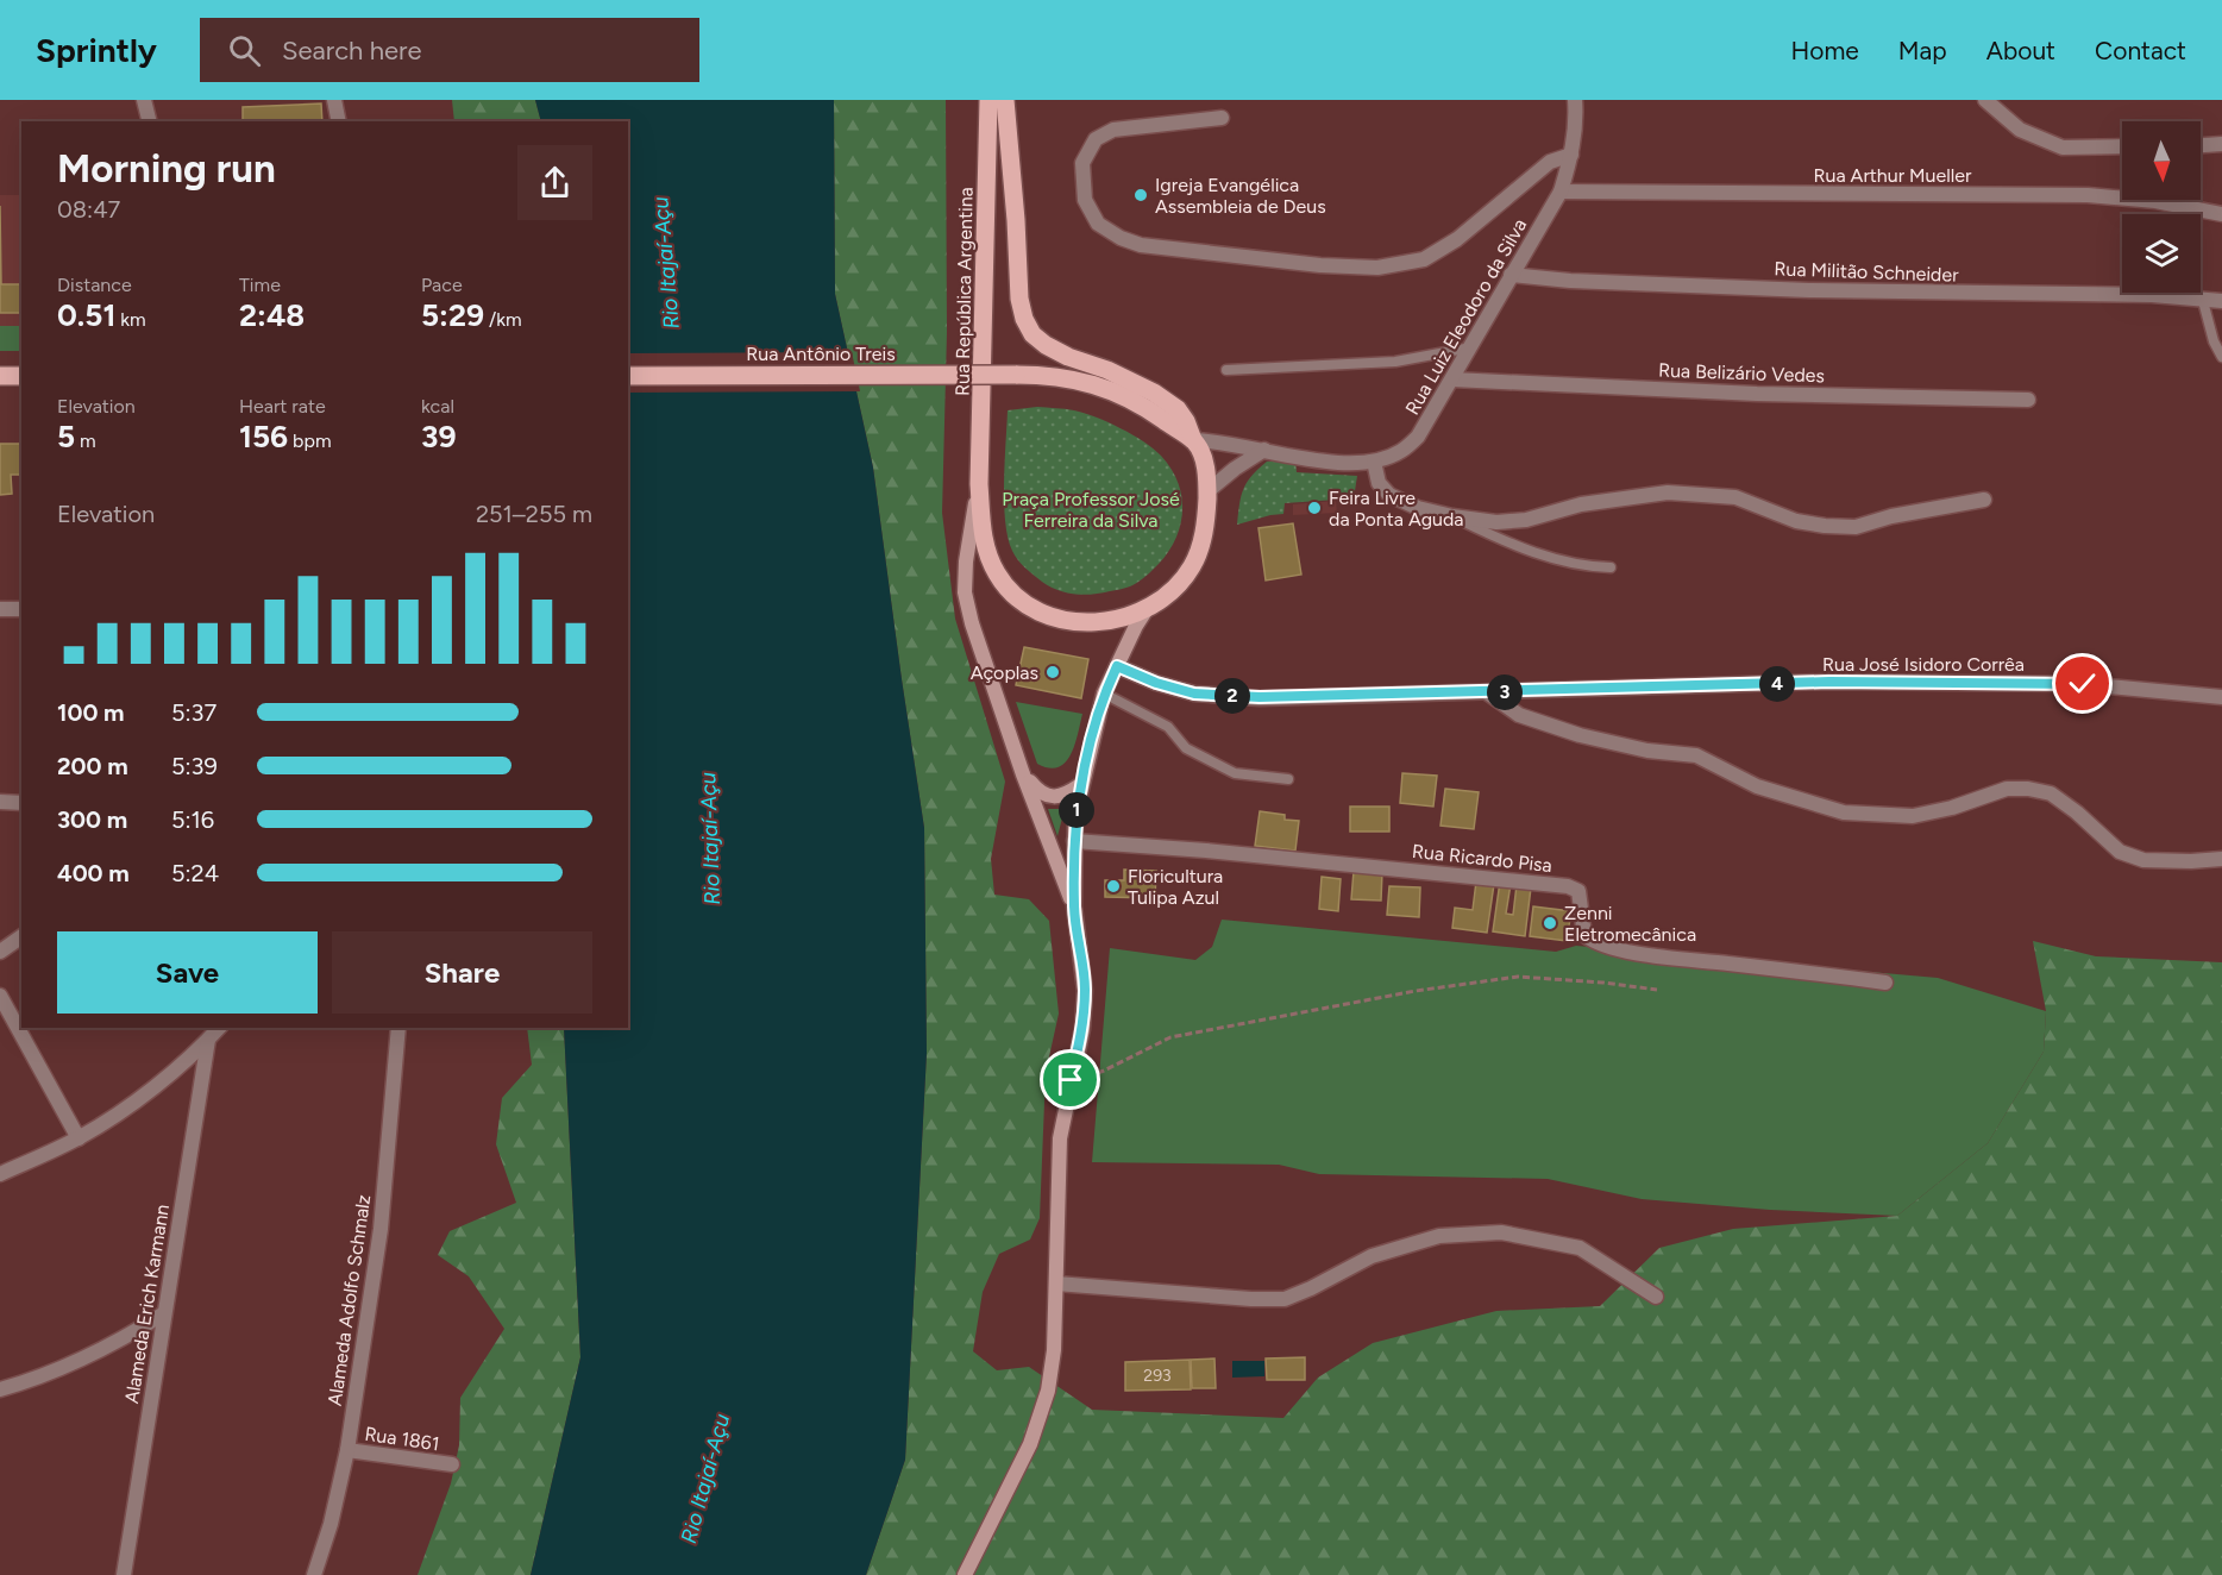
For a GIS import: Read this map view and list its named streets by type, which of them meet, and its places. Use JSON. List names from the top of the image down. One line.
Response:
{"streets":{"main road":["Rua República Argentina","Rua Antônio Treis"],"street":["Rua Arthur Mueller","Rua Militão Schneider","Rua Luiz Eleodoro da Silva","Rua Belizário Vedes","Rua José Isidoro Corrêa","Rua Ricardo Pisa","Alameda Adolfo Schmalz","Alameda Erich Karmann","Rua 1861"]},"crossings":[["Rua Arthur Mueller","Rua Luiz Eleodoro da Silva"],["Rua Militão Schneider","Rua Luiz Eleodoro da Silva"],["Rua República Argentina","Rua Luiz Eleodoro da Silva"],["Rua República Argentina","Rua Antônio Treis"],["Rua Luiz Eleodoro da Silva","Rua Antônio Treis"],["Rua Luiz Eleodoro da Silva","Rua Belizário Vedes"],["Alameda Adolfo Schmalz","Rua 1861"]],"water":["Rio Itajaí-Açu"],"parks":["Praça Professor José Ferreira da Silva"],"places":["Igreja Evangélica Assembleia de Deus","Feira Livre da Ponta Aguda","Açoplas","Floricultura Tulipa Azul","Zenni Eletromecânica"],"house_numbers":["293"],"north":"bottom","page":{"header":"Sprintly","search":"Search here","nav":["Home","Map","About","Contact"],"heading":["Morning run","08:47"],"stats":[["Distance","0.51 km"],["Time","2:48"],["Pace","5:29 /km"],["Elevation","5 m"],["Heart rate","156 bpm"],["kcal","39"]],"chart":["Elevation","251–255 m"],"pins":["4","3","2","1"],"list":[{"name":"100 m","note":"5:37"},{"name":"200 m","note":"5:39"},{"name":"300 m","note":"5:16"},{"name":"400 m","note":"5:24"}],"buttons":["Save","Share"]}}
